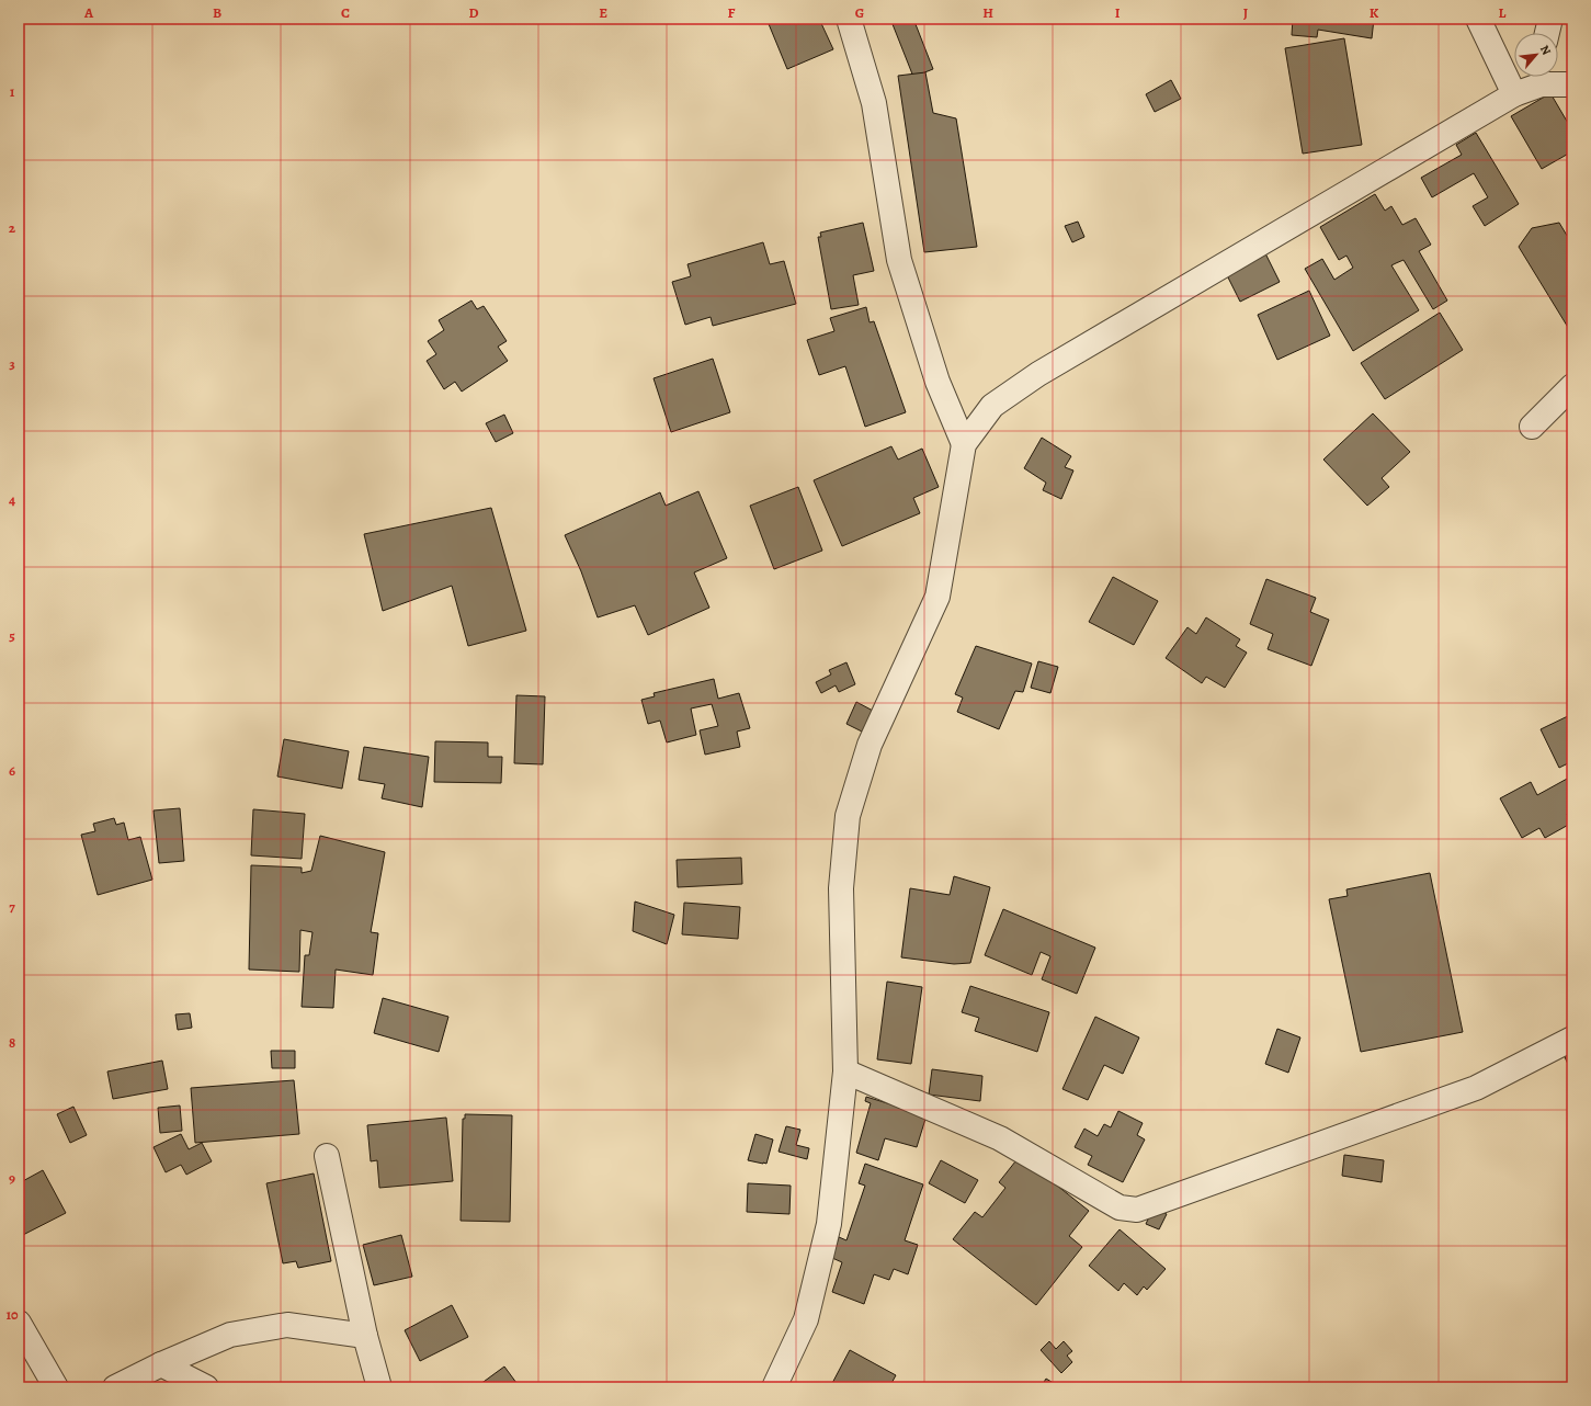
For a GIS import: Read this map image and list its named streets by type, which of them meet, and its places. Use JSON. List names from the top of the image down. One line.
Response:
{"north":"top right","grid":{"columns":["A","B","C","D","E","F","G","H","I","J","K","L"],"rows":["1","2","3","4","5","6","7","8","9","10"]}}
